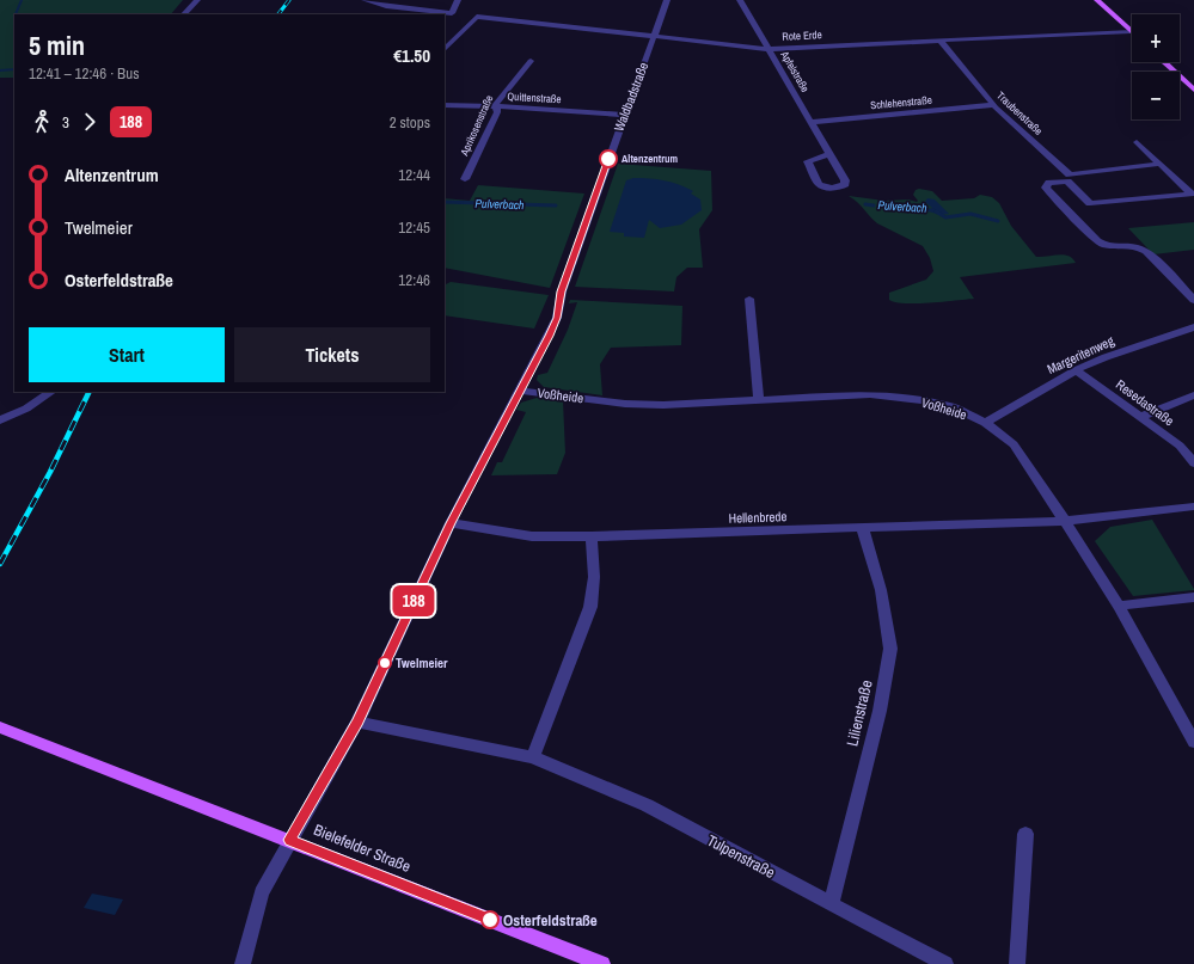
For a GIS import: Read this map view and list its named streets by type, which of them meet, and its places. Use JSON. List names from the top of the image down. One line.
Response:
{"streets":{"main road":["Bielefelder Straße"],"street":["Rote Erde","Apfelstraße","Waldbadstraße","Quittenstraße","Schlehenstraße","Traubenstraße","Aprikosenstraße","Margeritenweg","Voßheide","Resedastraße","Hellenbrede","Lilienstraße","Tulpenstraße"]},"crossings":[["Rote Erde","Apfelstraße"],["Rote Erde","Waldbadstraße"],["Rote Erde","Traubenstraße"],["Apfelstraße","Schlehenstraße"],["Waldbadstraße","Quittenstraße"],["Waldbadstraße","Voßheide"],["Waldbadstraße","Hellenbrede"],["Waldbadstraße","Bielefelder Straße"],["Waldbadstraße","Tulpenstraße"],["Quittenstraße","Aprikosenstraße"],["Schlehenstraße","Traubenstraße"],["Margeritenweg","Voßheide"],["Margeritenweg","Resedastraße"],["Voßheide","Hellenbrede"],["Hellenbrede","Lilienstraße"],["Lilienstraße","Tulpenstraße"]],"water":["Pulverbach"],"places":["Altenzentrum","Twelmeier","Osterfeldstraße"],"lines":["bus line 188"],"page":{"on_map":"188","map_buttons":["+","−"],"heading":["5 min","12:41 – 12:46 · Bus","€1.50"],"legs":["3","188","2 stops"],"list":[{"name":"Altenzentrum","value":"12:44"},{"name":"Twelmeier","value":"12:45"},{"name":"Osterfeldstraße","value":"12:46"}],"buttons":["Start","Tickets"]}}
